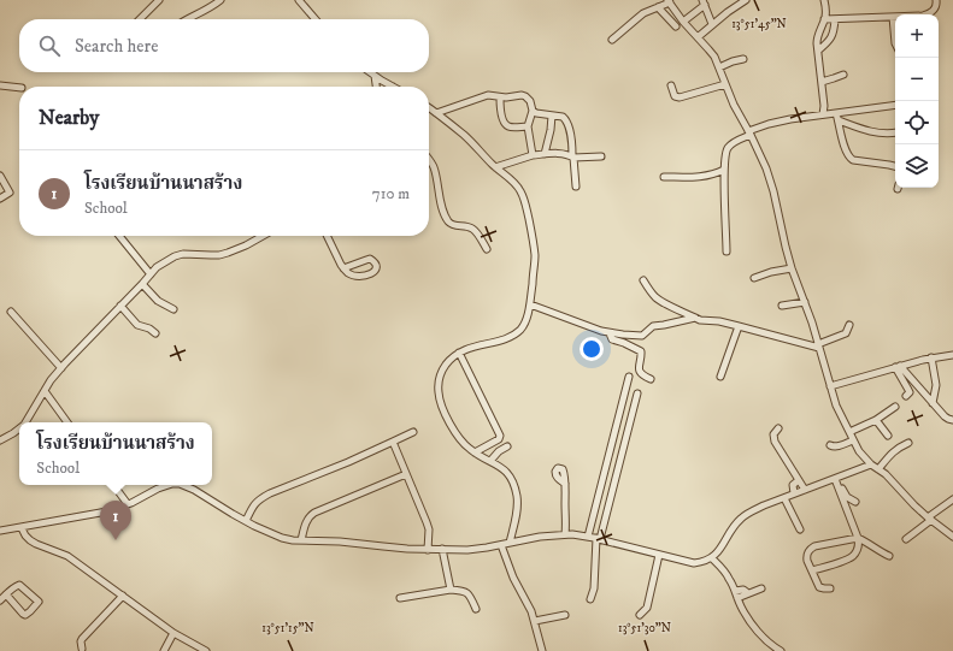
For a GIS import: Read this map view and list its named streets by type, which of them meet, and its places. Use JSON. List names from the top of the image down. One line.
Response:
{"page":{"map_buttons":["+","−"],"search":"Search here","heading":"Nearby","list":[{"mark":"1","name":"โรงเรียนบ้านนาสร้าง","note":"School","value":"710 m"}],"popup":["โรงเรียนบ้านนาสร้าง","School"],"pins":"1"},"coordinates":["13°51'45\"N","13°51'15\"N","13°51'30\"N"]}
